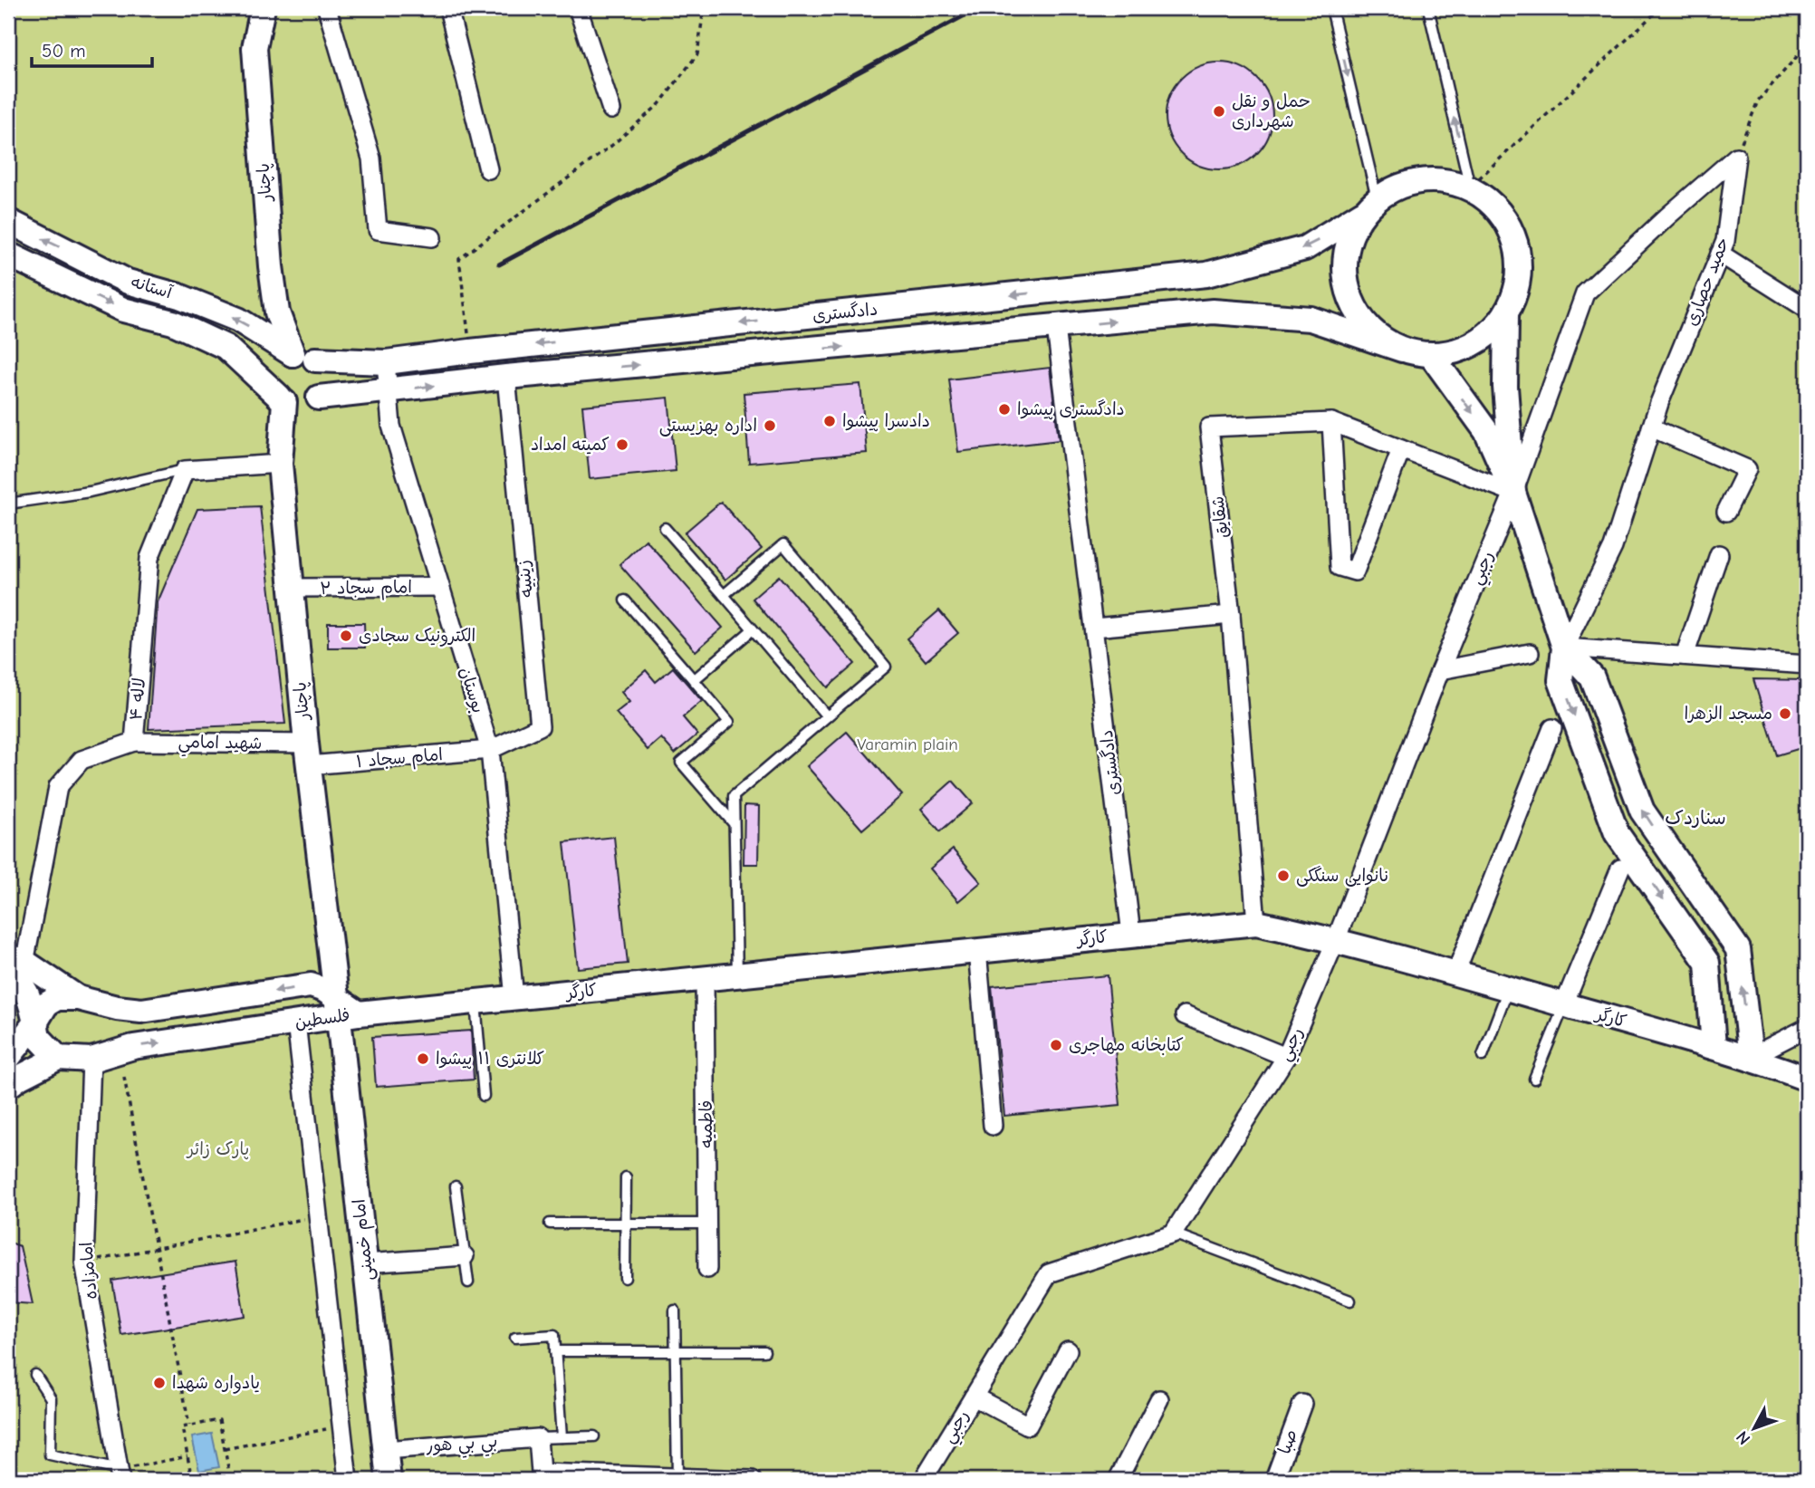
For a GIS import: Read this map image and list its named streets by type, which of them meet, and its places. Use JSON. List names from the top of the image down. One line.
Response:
{"streets":{"main road":["پاچنار","آستانه","دادگستری","کارگر","فلسطین","امام خمینی"],"street":["حمید حصاری","شقايق","رجبي","زينبيه","امام سجاد ۲","بوستان","لاله ۴","شهيد امامي","امام سجاد ۱","فاطميه","امامزاده","صبا","بي بي هور"]},"crossings":[["پاچنار","آستانه"],["پاچنار","دادگستری"],["پاچنار","امام سجاد ۲"],["پاچنار","شهيد امامي"],["پاچنار","امام سجاد ۱"],["پاچنار","کارگر"],["پاچنار","فلسطین"],["پاچنار","امام خمینی"],["آستانه","دادگستری"],["دادگستری","زينبيه"],["دادگستری","بوستان"],["دادگستری","کارگر"],["شقايق","رجبي"],["شقايق","کارگر"],["رجبي","کارگر"],["زينبيه","بوستان"],["زينبيه","امام سجاد ۱"],["امام سجاد ۲","بوستان"],["بوستان","امام سجاد ۱"],["بوستان","کارگر"],["لاله ۴","شهيد امامي"],["شهيد امامي","امام سجاد ۱"],["کارگر","فلسطین"],["کارگر","فاطميه"],["کارگر","امام خمینی"],["فلسطین","امام خمینی"],["فلسطین","امامزاده"],["امام خمینی","بي بي هور"]],"districts":["سناردک"],"parks":["Varamin plain","پارک زائر"],"places":["حمل و نقل شهرداری","دادگستری پیشوا","دادسرا پیشوا","اداره بهزیستی","کمیته امداد","الکترونیک سجادی","مسجد الزهرا","نانوایی سنگکی","کتابخانه مهاجری","کلانتری ۱۱ پیشوا","یادواره شهدا"],"scale_bar":"50 m","north":"bottom left"}
